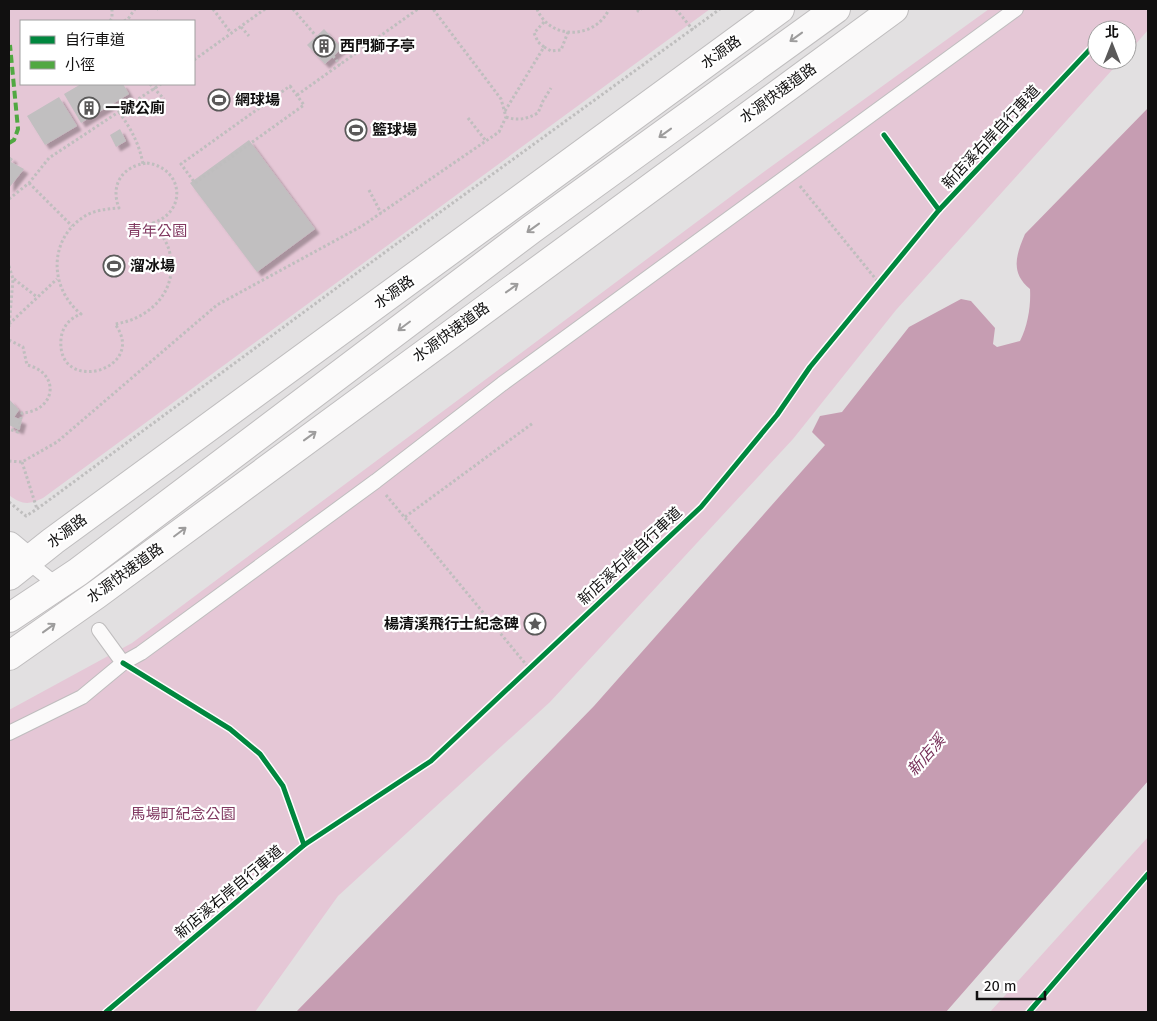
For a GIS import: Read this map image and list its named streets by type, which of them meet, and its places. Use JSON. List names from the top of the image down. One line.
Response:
{"streets":{"main road":["水源路","水源快速道路"],"cycle path":["新店溪右岸自行車道"]},"water":["新店溪"],"parks":["青年公園","馬場町紀念公園"],"places":{"building":["西門獅子亭","一號公廁"],"sports":["網球場","籃球場","溜冰場"],"place":["楊清溪飛行士紀念碑"]},"legend":["自行車道","小徑"],"scale_bar":"20 m","north":"top"}
